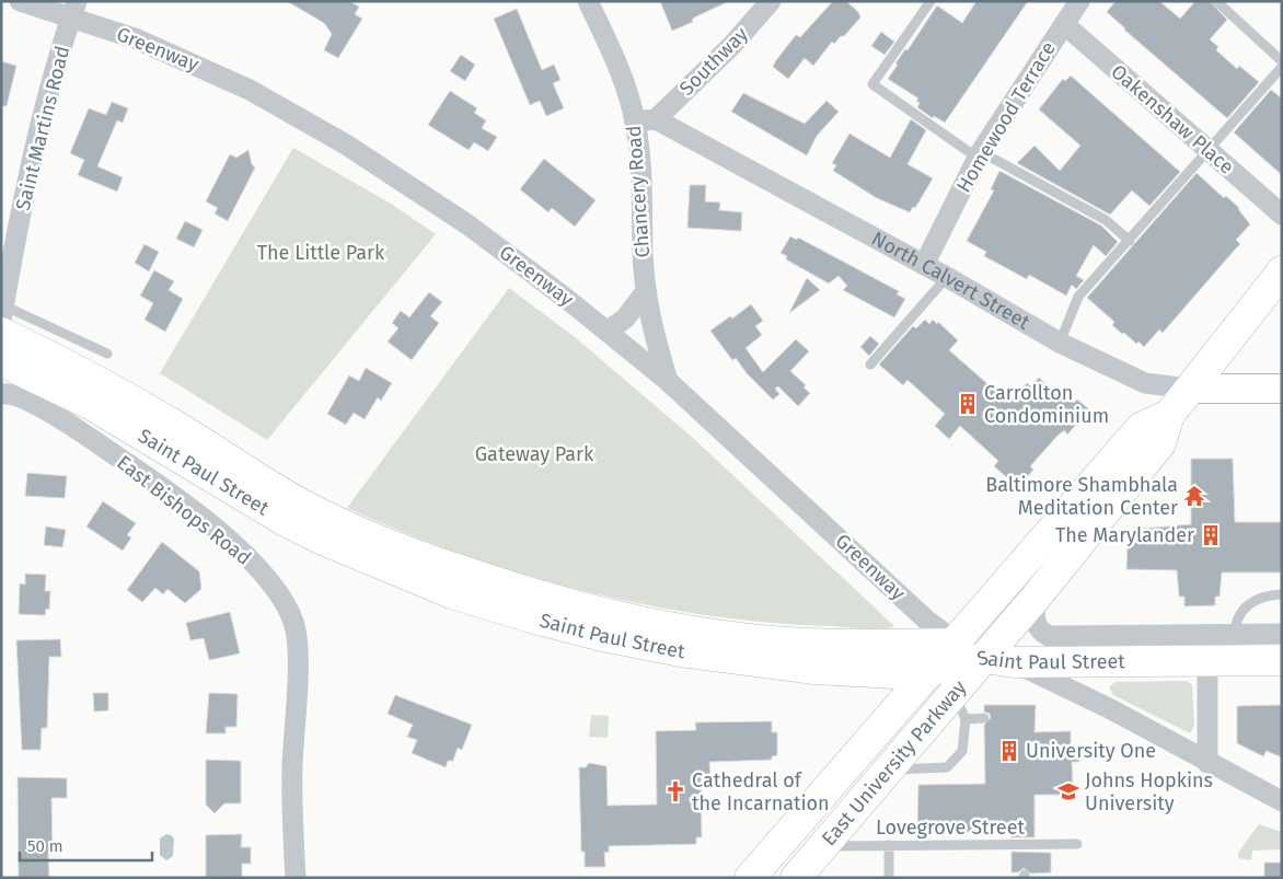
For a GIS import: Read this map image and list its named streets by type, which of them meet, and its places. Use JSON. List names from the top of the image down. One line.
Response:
{"streets":{"main road":["North Calvert Street","Saint Paul Street","East University Parkway"],"street":["Greenway","Southway","Homewood Terrace","Oakenshaw Place","Saint Martins Road","Chancery Road","East Bishops Road"],"lane":["Lovegrove Street"]},"crossings":[["Greenway","Saint Martins Road"],["Greenway","Chancery Road"],["Greenway","Saint Paul Street"],["Greenway","East University Parkway"],["Southway","Chancery Road"],["Southway","North Calvert Street"],["Homewood Terrace","Oakenshaw Place"],["Homewood Terrace","North Calvert Street"],["Saint Martins Road","Saint Paul Street"],["Chancery Road","North Calvert Street"],["North Calvert Street","East University Parkway"],["Saint Paul Street","East University Parkway"],["East University Parkway","Lovegrove Street"]],"parks":["The Little Park","Gateway Park"],"places":{"building":["Carrollton Condominium","The Marylander","University One"],"temple":["Baltimore Shambhala Meditation Center"],"church":["Cathedral of the Incarnation"],"school or university":["Johns Hopkins University"]},"scale_bar":"50 m"}
